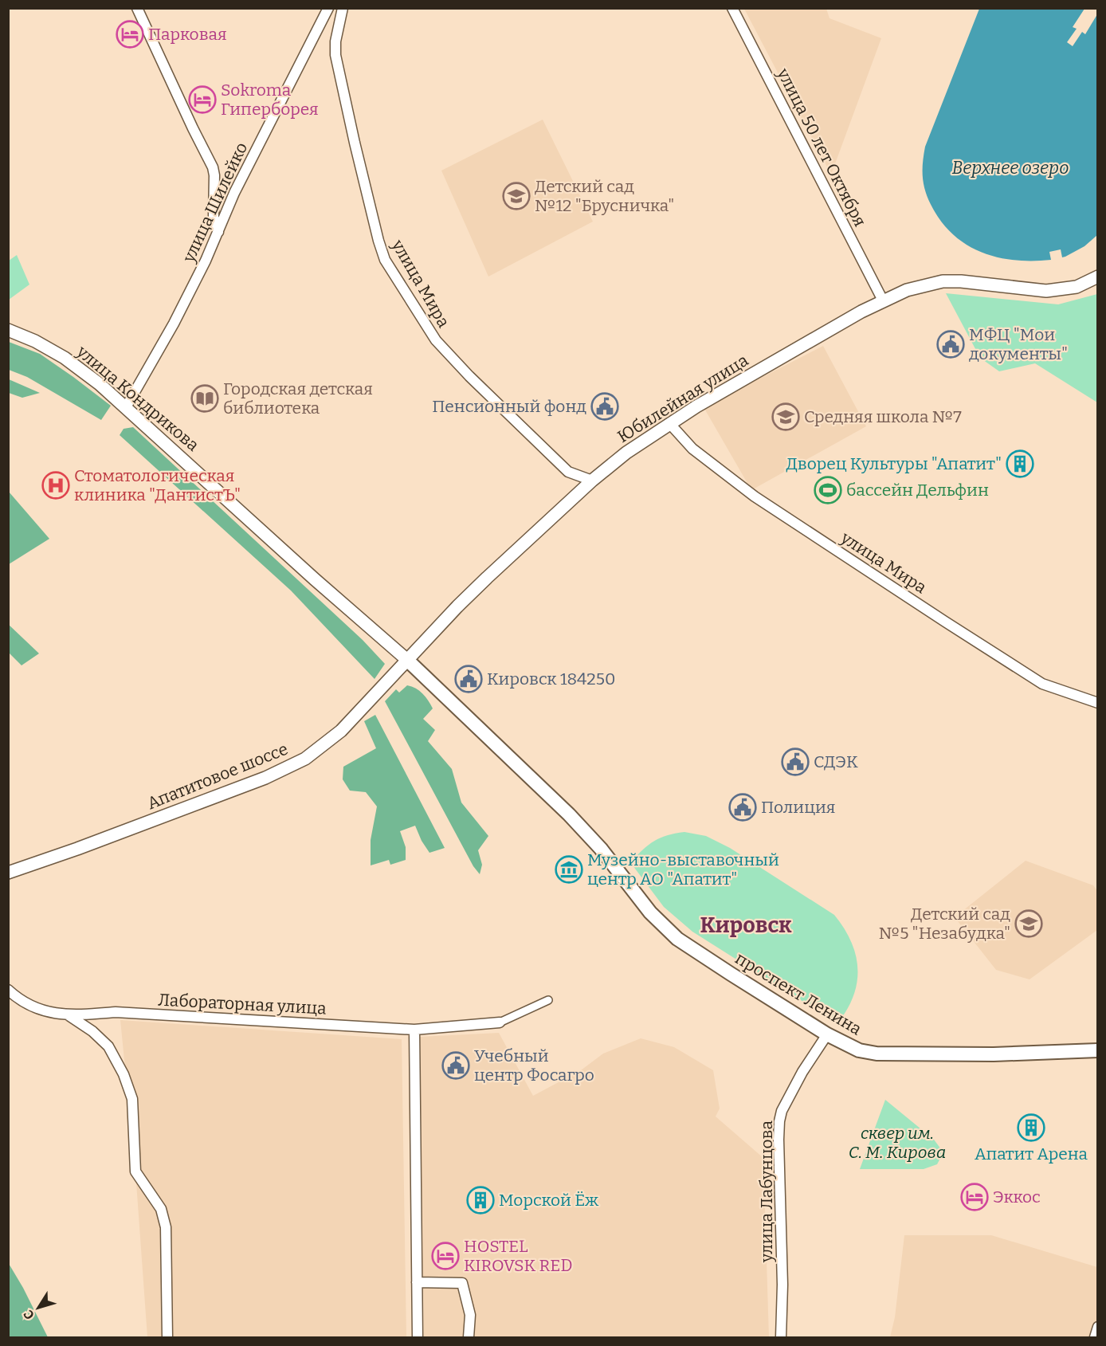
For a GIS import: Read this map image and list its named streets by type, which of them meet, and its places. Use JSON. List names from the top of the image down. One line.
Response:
{"streets":{"main road":["проспект Ленина"],"street":["улица 50 лет Октября","улица Шилейко","улица Мира","улица Кондрикова","Юбилейная улица","Апатитовое шоссе","Лабораторная улица","улица Лабунцова"]},"crossings":[["улица 50 лет Октября","Юбилейная улица"],["улица Шилейко","улица Кондрикова"],["улица Мира","Юбилейная улица"],["улица Кондрикова","Юбилейная улица"],["улица Кондрикова","Апатитовое шоссе"],["улица Кондрикова","проспект Ленина"],["Юбилейная улица","Апатитовое шоссе"],["Юбилейная улица","проспект Ленина"],["Апатитовое шоссе","проспект Ленина"],["проспект Ленина","улица Лабунцова"]],"districts":["Кировск"],"water":["Верхнее озеро"],"parks":["сквер им. С. М. Кирова"],"places":{"hotel":["Парковая","Sokroma Гиперборея","Эккос","HOSTEL KIROVSK RED"],"school or university":["Детский сад №12 \"Брусничка\"","Средняя школа №7","Детский сад №5 \"Незабудка\""],"public building":["МФЦ \"Мои документы\"","Пенсионный фонд","Кировск 184250","СДЭК","Полиция","Учебный центр Фосагро"],"library":["Городская детская библиотека"],"building":["Дворец Культуры \"Апатит\"","Апатит Арена","Морской Ёж"],"hospital":["Стоматологическая клиника \"ДантистЪ\""],"sports":["бассейн Дельфин"],"museum":["Музейно-выставочный центр АО \"Апатит\""]},"north":"bottom left"}
